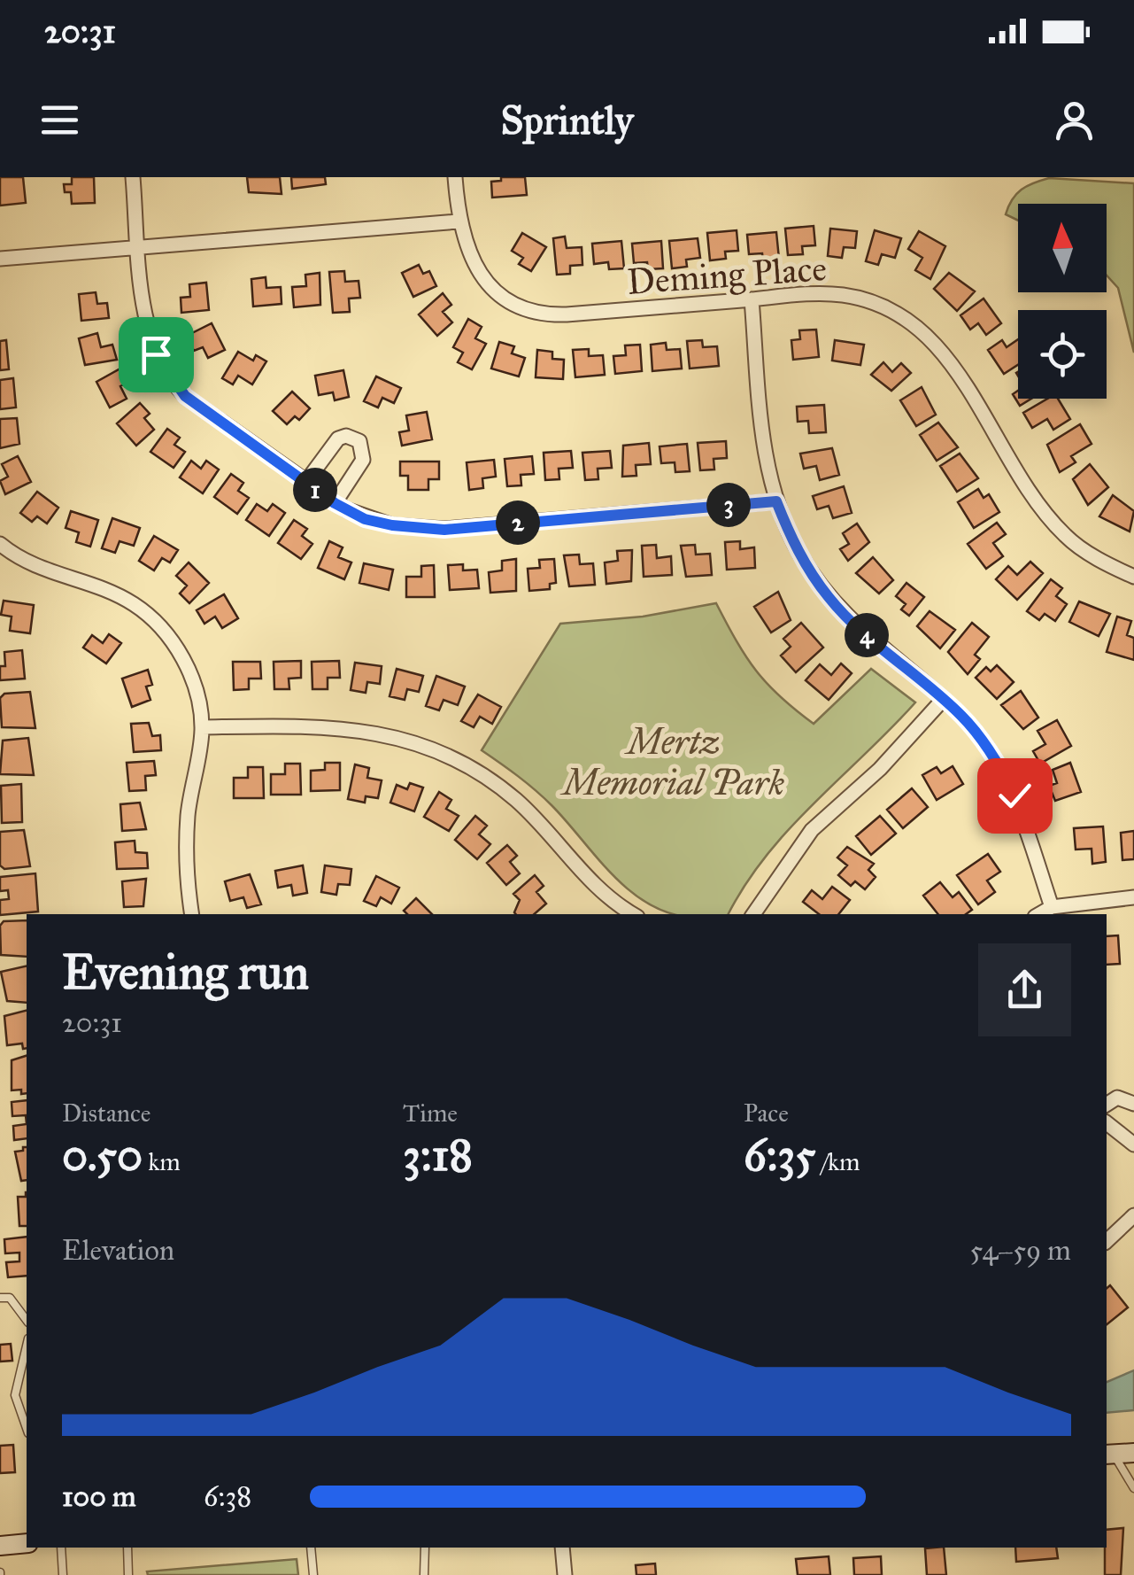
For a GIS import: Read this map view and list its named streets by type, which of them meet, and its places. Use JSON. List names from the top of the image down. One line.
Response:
{"streets":{"street":["Deming Place"]},"parks":["Mertz Memorial Park"],"north":"top","page":{"status":"20:31","header":"Sprintly","pins":["1","3","2","4"],"heading":["Evening run","20:31"],"stats":[["Distance","0.50 km"],["Time","3:18"],["Pace","6:35 /km"]],"chart":["Elevation","54–59 m"],"list":[{"name":"100 m","note":"6:38"}]}}
